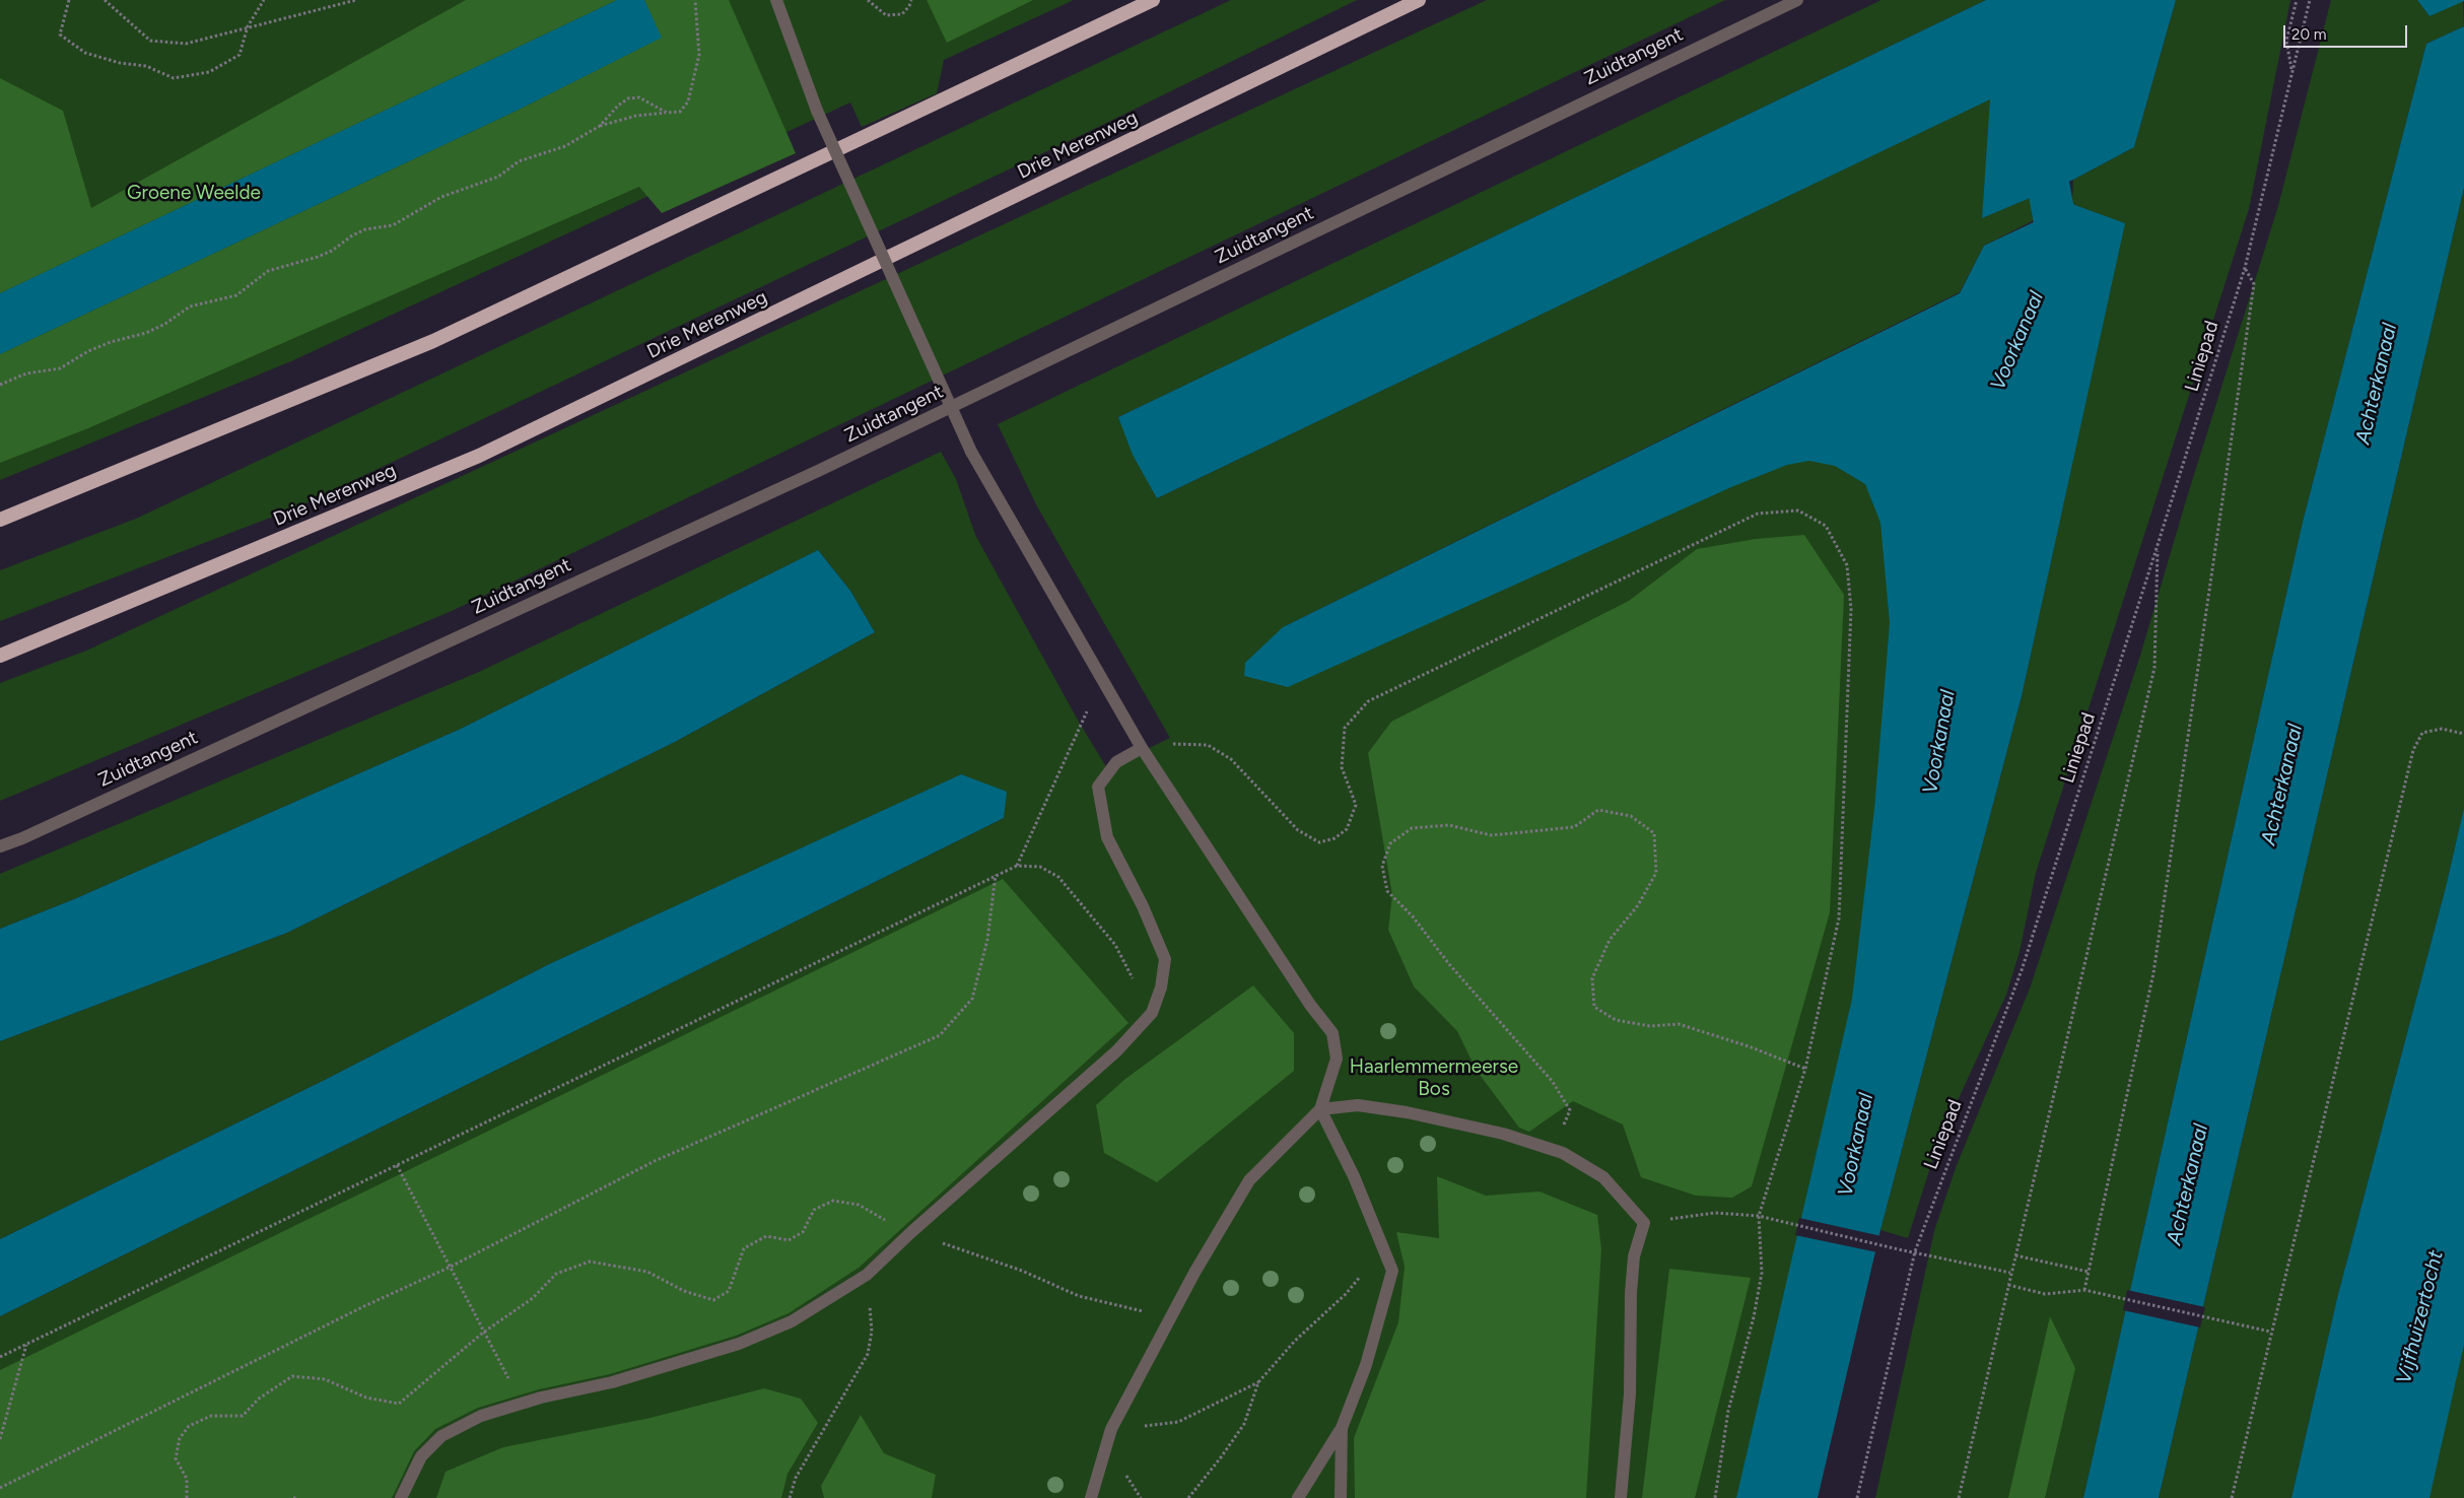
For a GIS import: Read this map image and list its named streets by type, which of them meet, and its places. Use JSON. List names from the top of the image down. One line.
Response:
{"streets":{"highway":["Drie Merenweg"],"street":["Zuidtangent"],"path":["Liniepad"]},"water":["Voorkanaal","Achterkanaal","Vijfhuizertocht"],"parks":["Groene Weelde","Haarlemmermeerse Bos"],"scale_bar":"20 m"}
